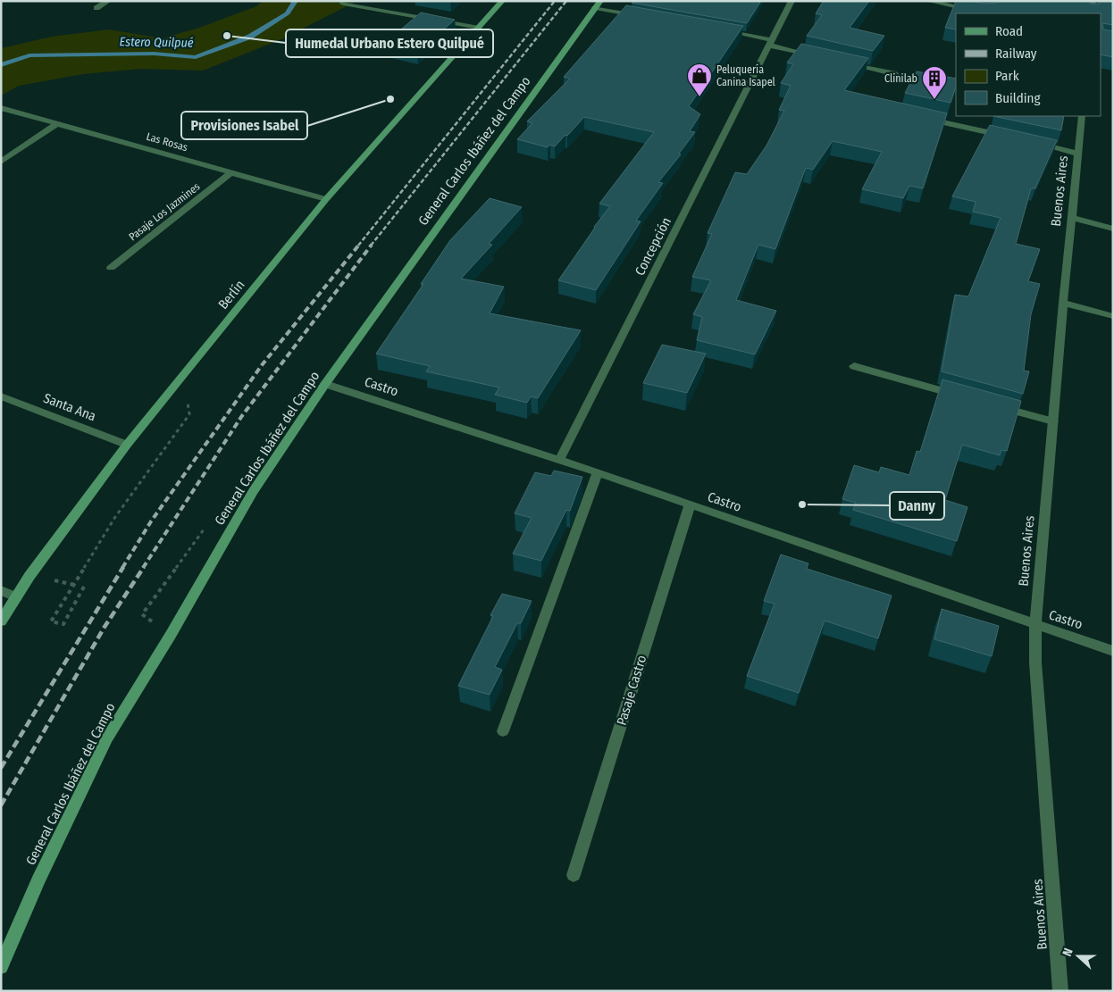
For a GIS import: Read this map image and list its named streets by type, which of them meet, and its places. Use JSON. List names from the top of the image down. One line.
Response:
{"streets":{"street":["Las Rosas","General Carlos Ibáñez del Campo","Buenos Aires","Pasaje Los Jazmines","Concepción","Berlín","Castro","Santa Ana","Pasaje Castro"]},"crossings":[["Las Rosas","Pasaje Los Jazmines"],["Las Rosas","Berlín"],["General Carlos Ibáñez del Campo","Castro"],["Buenos Aires","Castro"],["Concepción","Castro"],["Berlín","Santa Ana"],["Castro","Pasaje Castro"]],"water":["Estero Quilpué"],"places":{"other":["Humedal Urbano Estero Quilpué","Provisiones Isabel","Danny"],"shop":["Peluquería Canina Isapel"],"building":["Clinilab"]},"legend":["Road","Railway","Park","Building"],"north":"left"}
